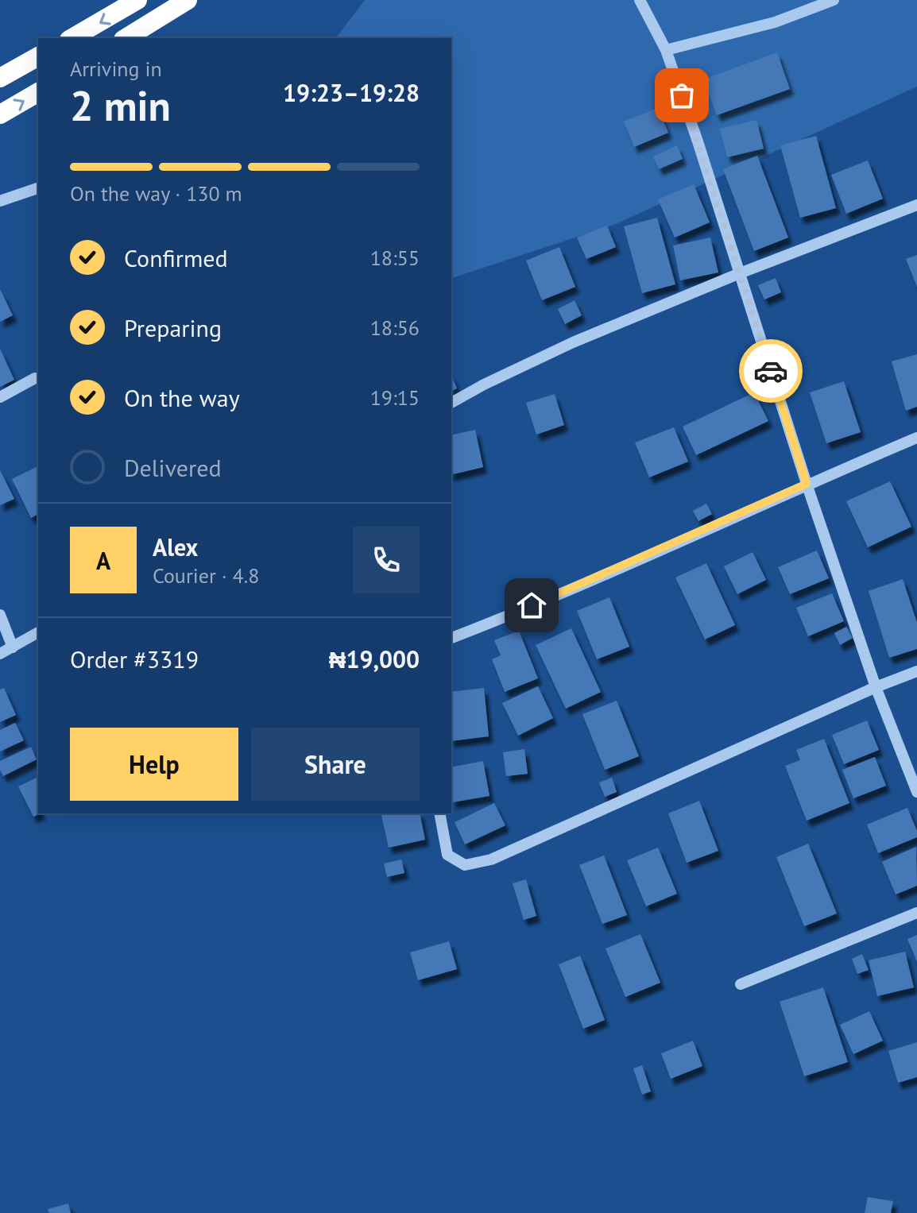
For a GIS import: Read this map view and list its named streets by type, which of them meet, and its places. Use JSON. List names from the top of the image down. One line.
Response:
{"page":{"heading":["2 min","Arriving in","19:23–19:28"],"panel":["Alex","Courier · 4.8","Order #3319","₦19,000"],"bar":"On the way · 130 m","list":[["Confirmed","18:55"],["Preparing","18:56"],["On the way","19:15"],"Delivered"],"round":"A","buttons":["Help","Share"]}}
